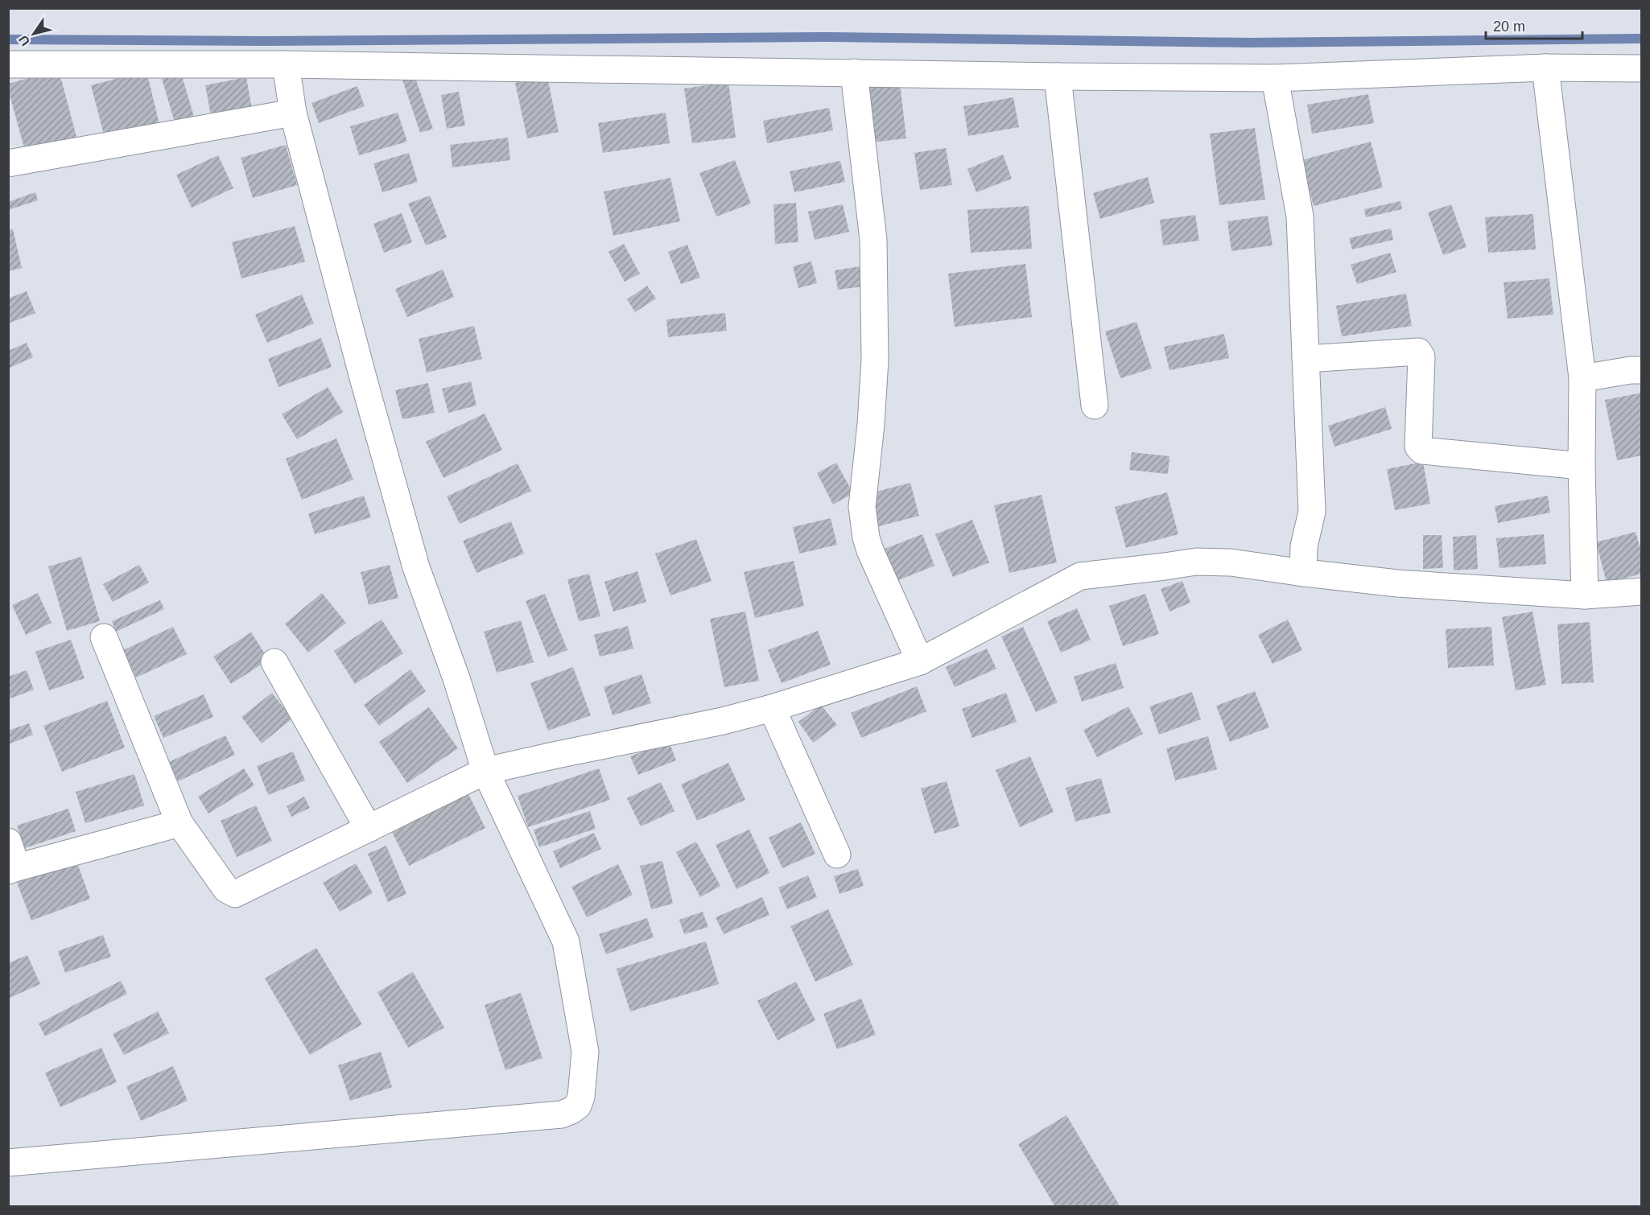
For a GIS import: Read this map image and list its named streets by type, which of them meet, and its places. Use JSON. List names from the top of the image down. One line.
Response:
{"scale_bar":"20 m","north":"bottom left"}
